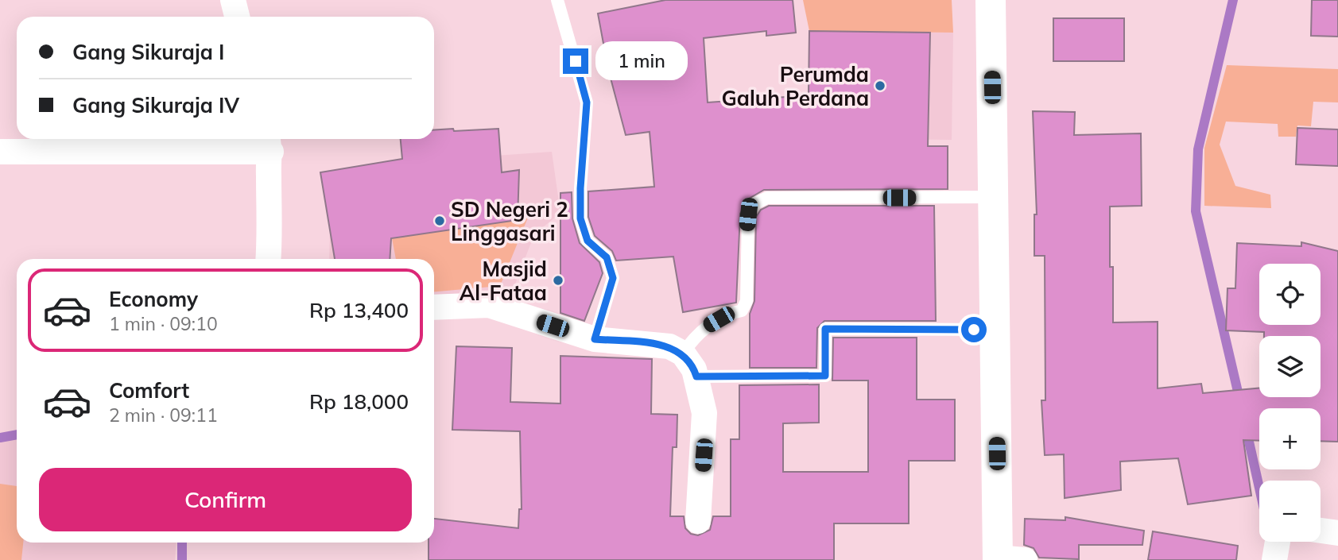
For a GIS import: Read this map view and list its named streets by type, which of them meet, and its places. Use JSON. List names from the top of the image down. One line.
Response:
{"places":["Perumda Galuh Perdana","SD Negeri 2 Linggasari","Masjid Al-Fataa"],"page":{"banner":["Gang Sikuraja I","Gang Sikuraja IV"],"bubble":"1 min","map_buttons":["+","−"],"list":[{"name":"Economy","note":"1 min · 09:10","value":"Rp 13,400"},{"name":"Comfort","note":"2 min · 09:11","value":"Rp 18,000"}],"buttons":"Confirm"}}
